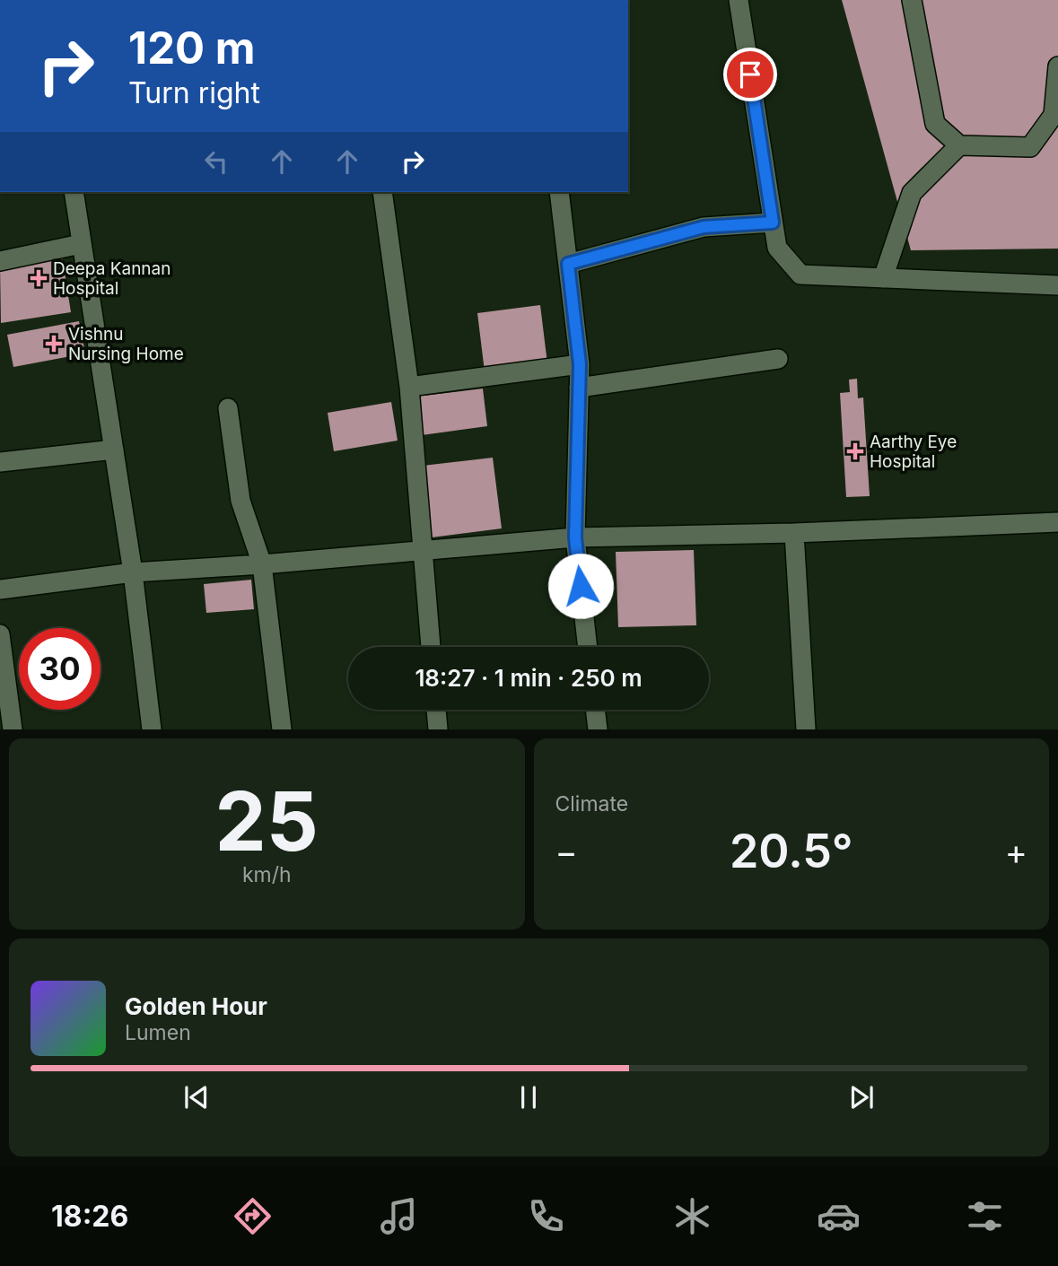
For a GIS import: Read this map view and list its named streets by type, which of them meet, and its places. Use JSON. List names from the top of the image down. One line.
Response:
{"places":{"health":["Deepa Kannan Hospital","Vishnu Nursing Home","Aarthy Eye Hospital"]},"page":{"turn":["120 m","Turn right"],"limit":"30","trip":"18:27 · 1 min · 250 m","tile":[["25","km/h"],"Climate"],"heat":["−","20.5°","+"],"song":["Golden Hour","Lumen"],"tabs":"18:26"}}
